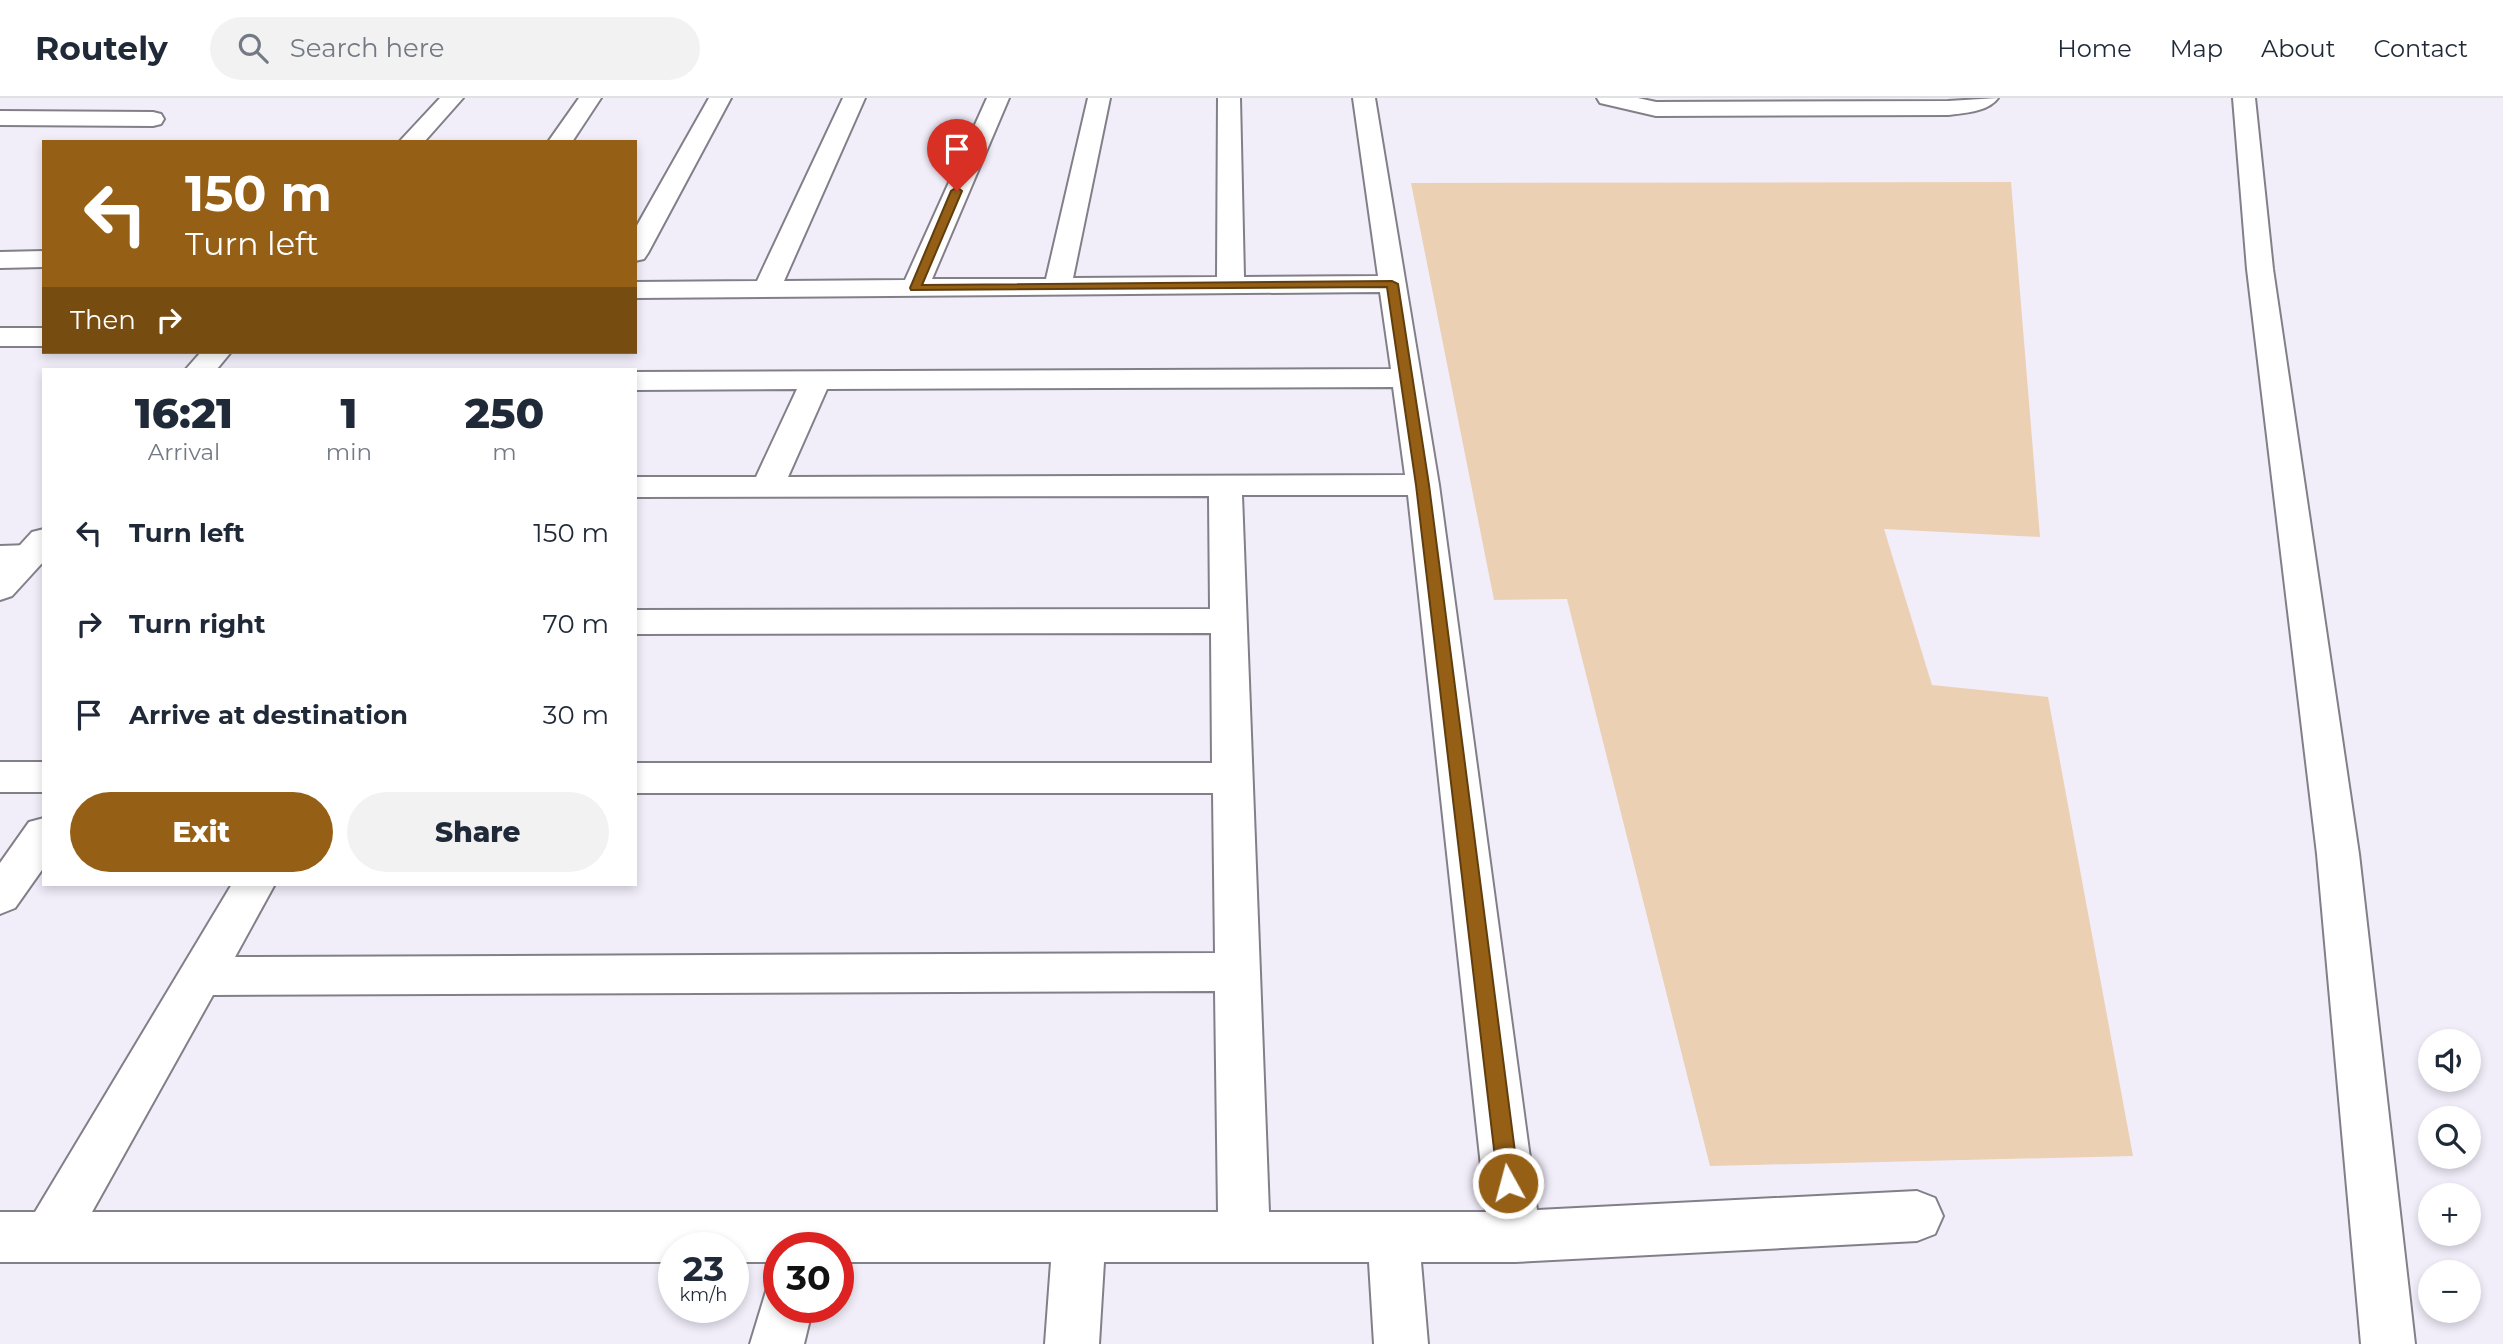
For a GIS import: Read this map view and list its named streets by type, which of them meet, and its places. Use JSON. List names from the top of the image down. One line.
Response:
{"page":{"header":"Routely","search":"Search here","nav":["Home","Map","About","Contact"],"turn":["150 m","Turn left"],"then":"Then","eta":["16:21","Arrival","1","min","250","m"],"list":[{"name":"Turn left","value":"150 m"},{"name":"Turn right","value":"70 m"},{"name":"Arrive at destination","value":"30 m"}],"buttons":["Exit","Share"],"map_buttons":["+","−"],"speed":"23 km/h","limit":"30"}}
